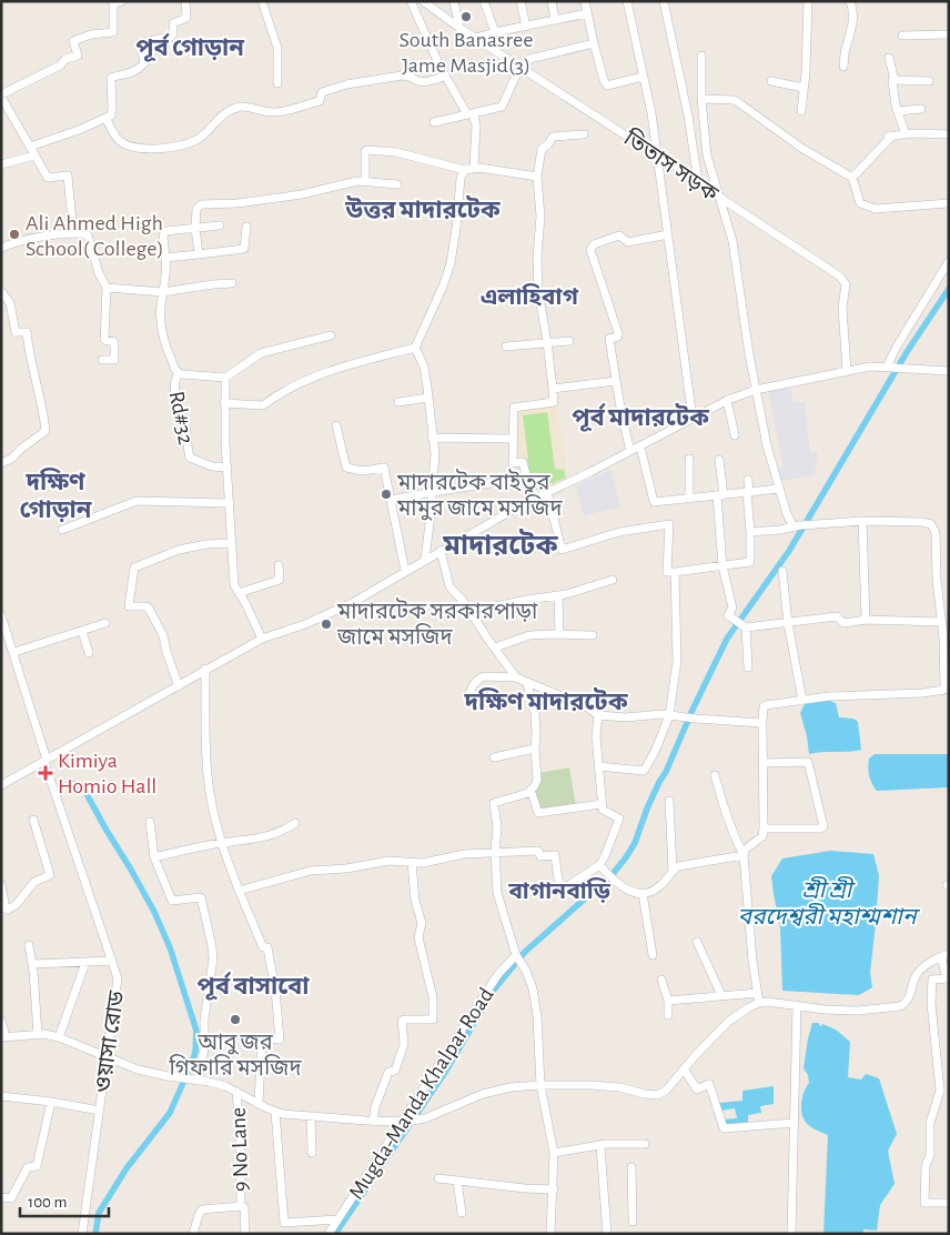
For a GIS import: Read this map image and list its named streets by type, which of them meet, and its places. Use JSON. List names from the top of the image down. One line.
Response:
{"streets":{"street":["তিতাস সড়ক","Rd#32","ওয়াসা রোড","Mugda-Manda Khalpar Road","9 No Lane"]},"districts":["পূর্ব গোড়ান","উত্তর মাদারটেক","এলাহিবাগ","পূর্ব মাদারটেক","দক্ষিণ গোড়ান","মাদারটেক","দক্ষিণ মাদারটেক","বাগানবাড়ি","পূর্ব বাসাবো"],"water":["শ্রী শ্রী বরদেশ্বরী মহাশ্মশান"],"places":{"other":["South Banasree Jame Masjid(3)","Ali Ahmed High School( College)","মাদারটেক বাইতুর মামুর জামে মসজিদ","মাদারটেক সরকারপাড়া জামে মসজিদ","আবু জর গিফারি মসজিদ"],"health":["Kimiya Homio Hall"]},"scale_bar":"100 m"}
